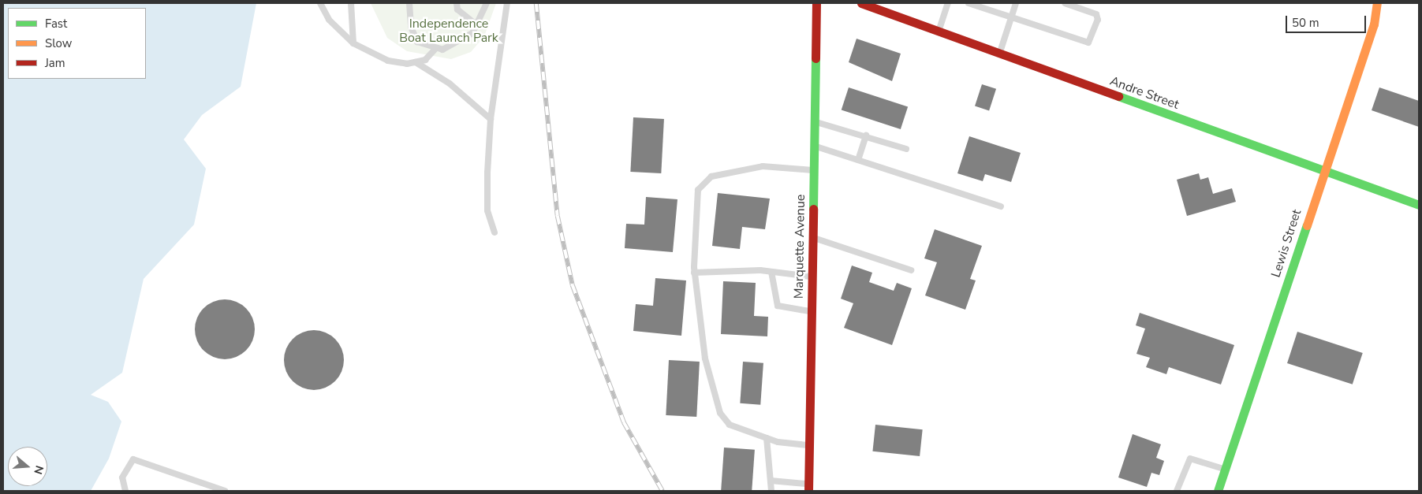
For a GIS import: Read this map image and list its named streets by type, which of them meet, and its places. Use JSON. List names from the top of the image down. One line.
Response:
{"streets":{"street":["Andre Street","Lewis Street","Marquette Avenue"]},"crossings":[["Andre Street","Lewis Street"]],"parks":["Independence Boat Launch Park"],"legend":["Fast","Slow","Jam"],"scale_bar":"50 m","north":"right"}
